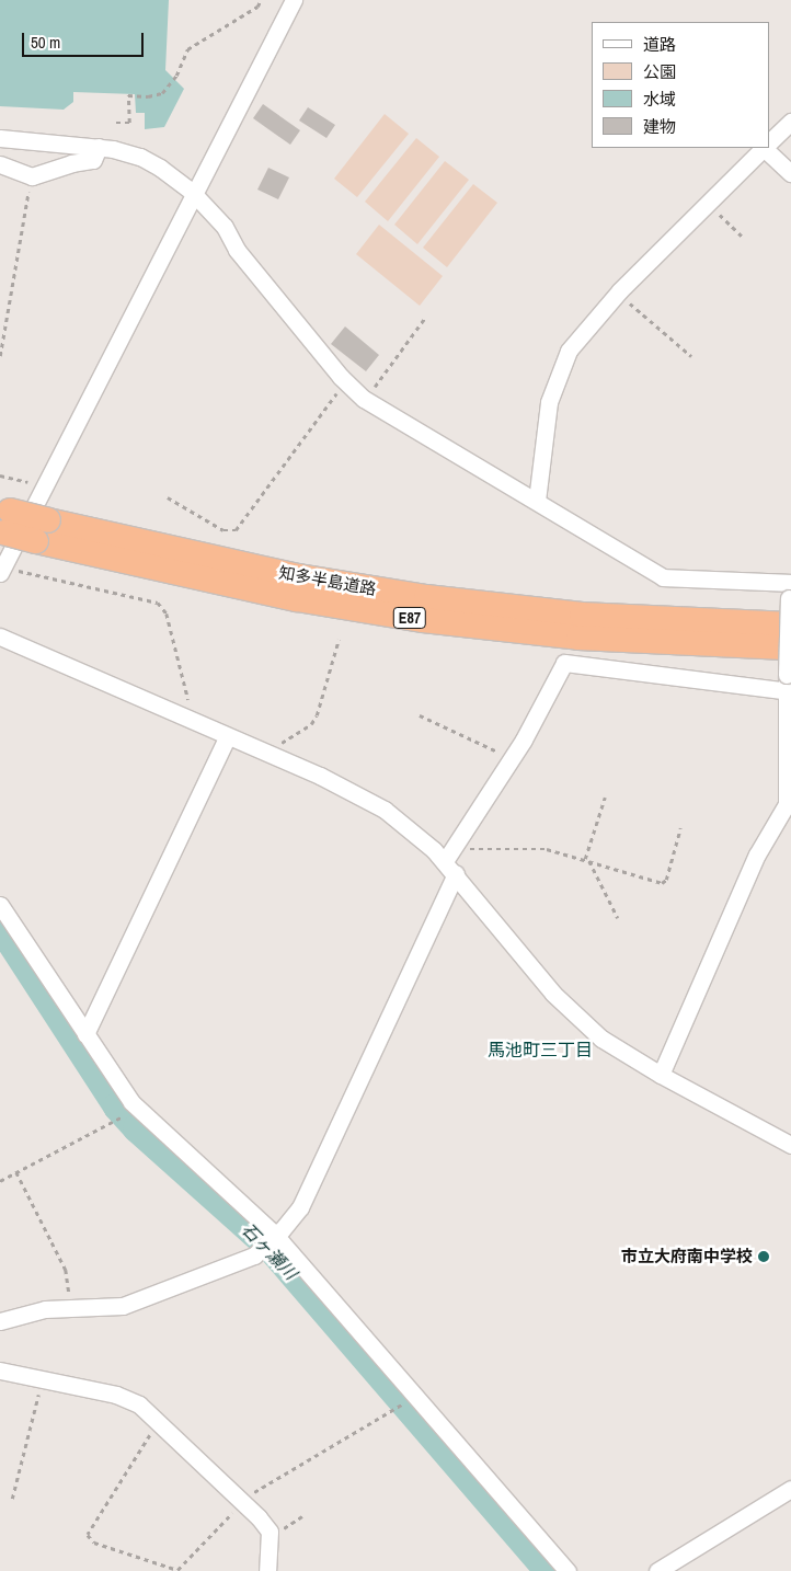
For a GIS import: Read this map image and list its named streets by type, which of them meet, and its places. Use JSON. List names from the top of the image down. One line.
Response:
{"streets":{"highway":["知多半島道路","E87"]},"districts":["馬池町三丁目"],"water":["石ヶ瀬川"],"places":["市立大府南中学校"],"legend":["道路","公園","水域","建物"],"scale_bar":"50 m"}
